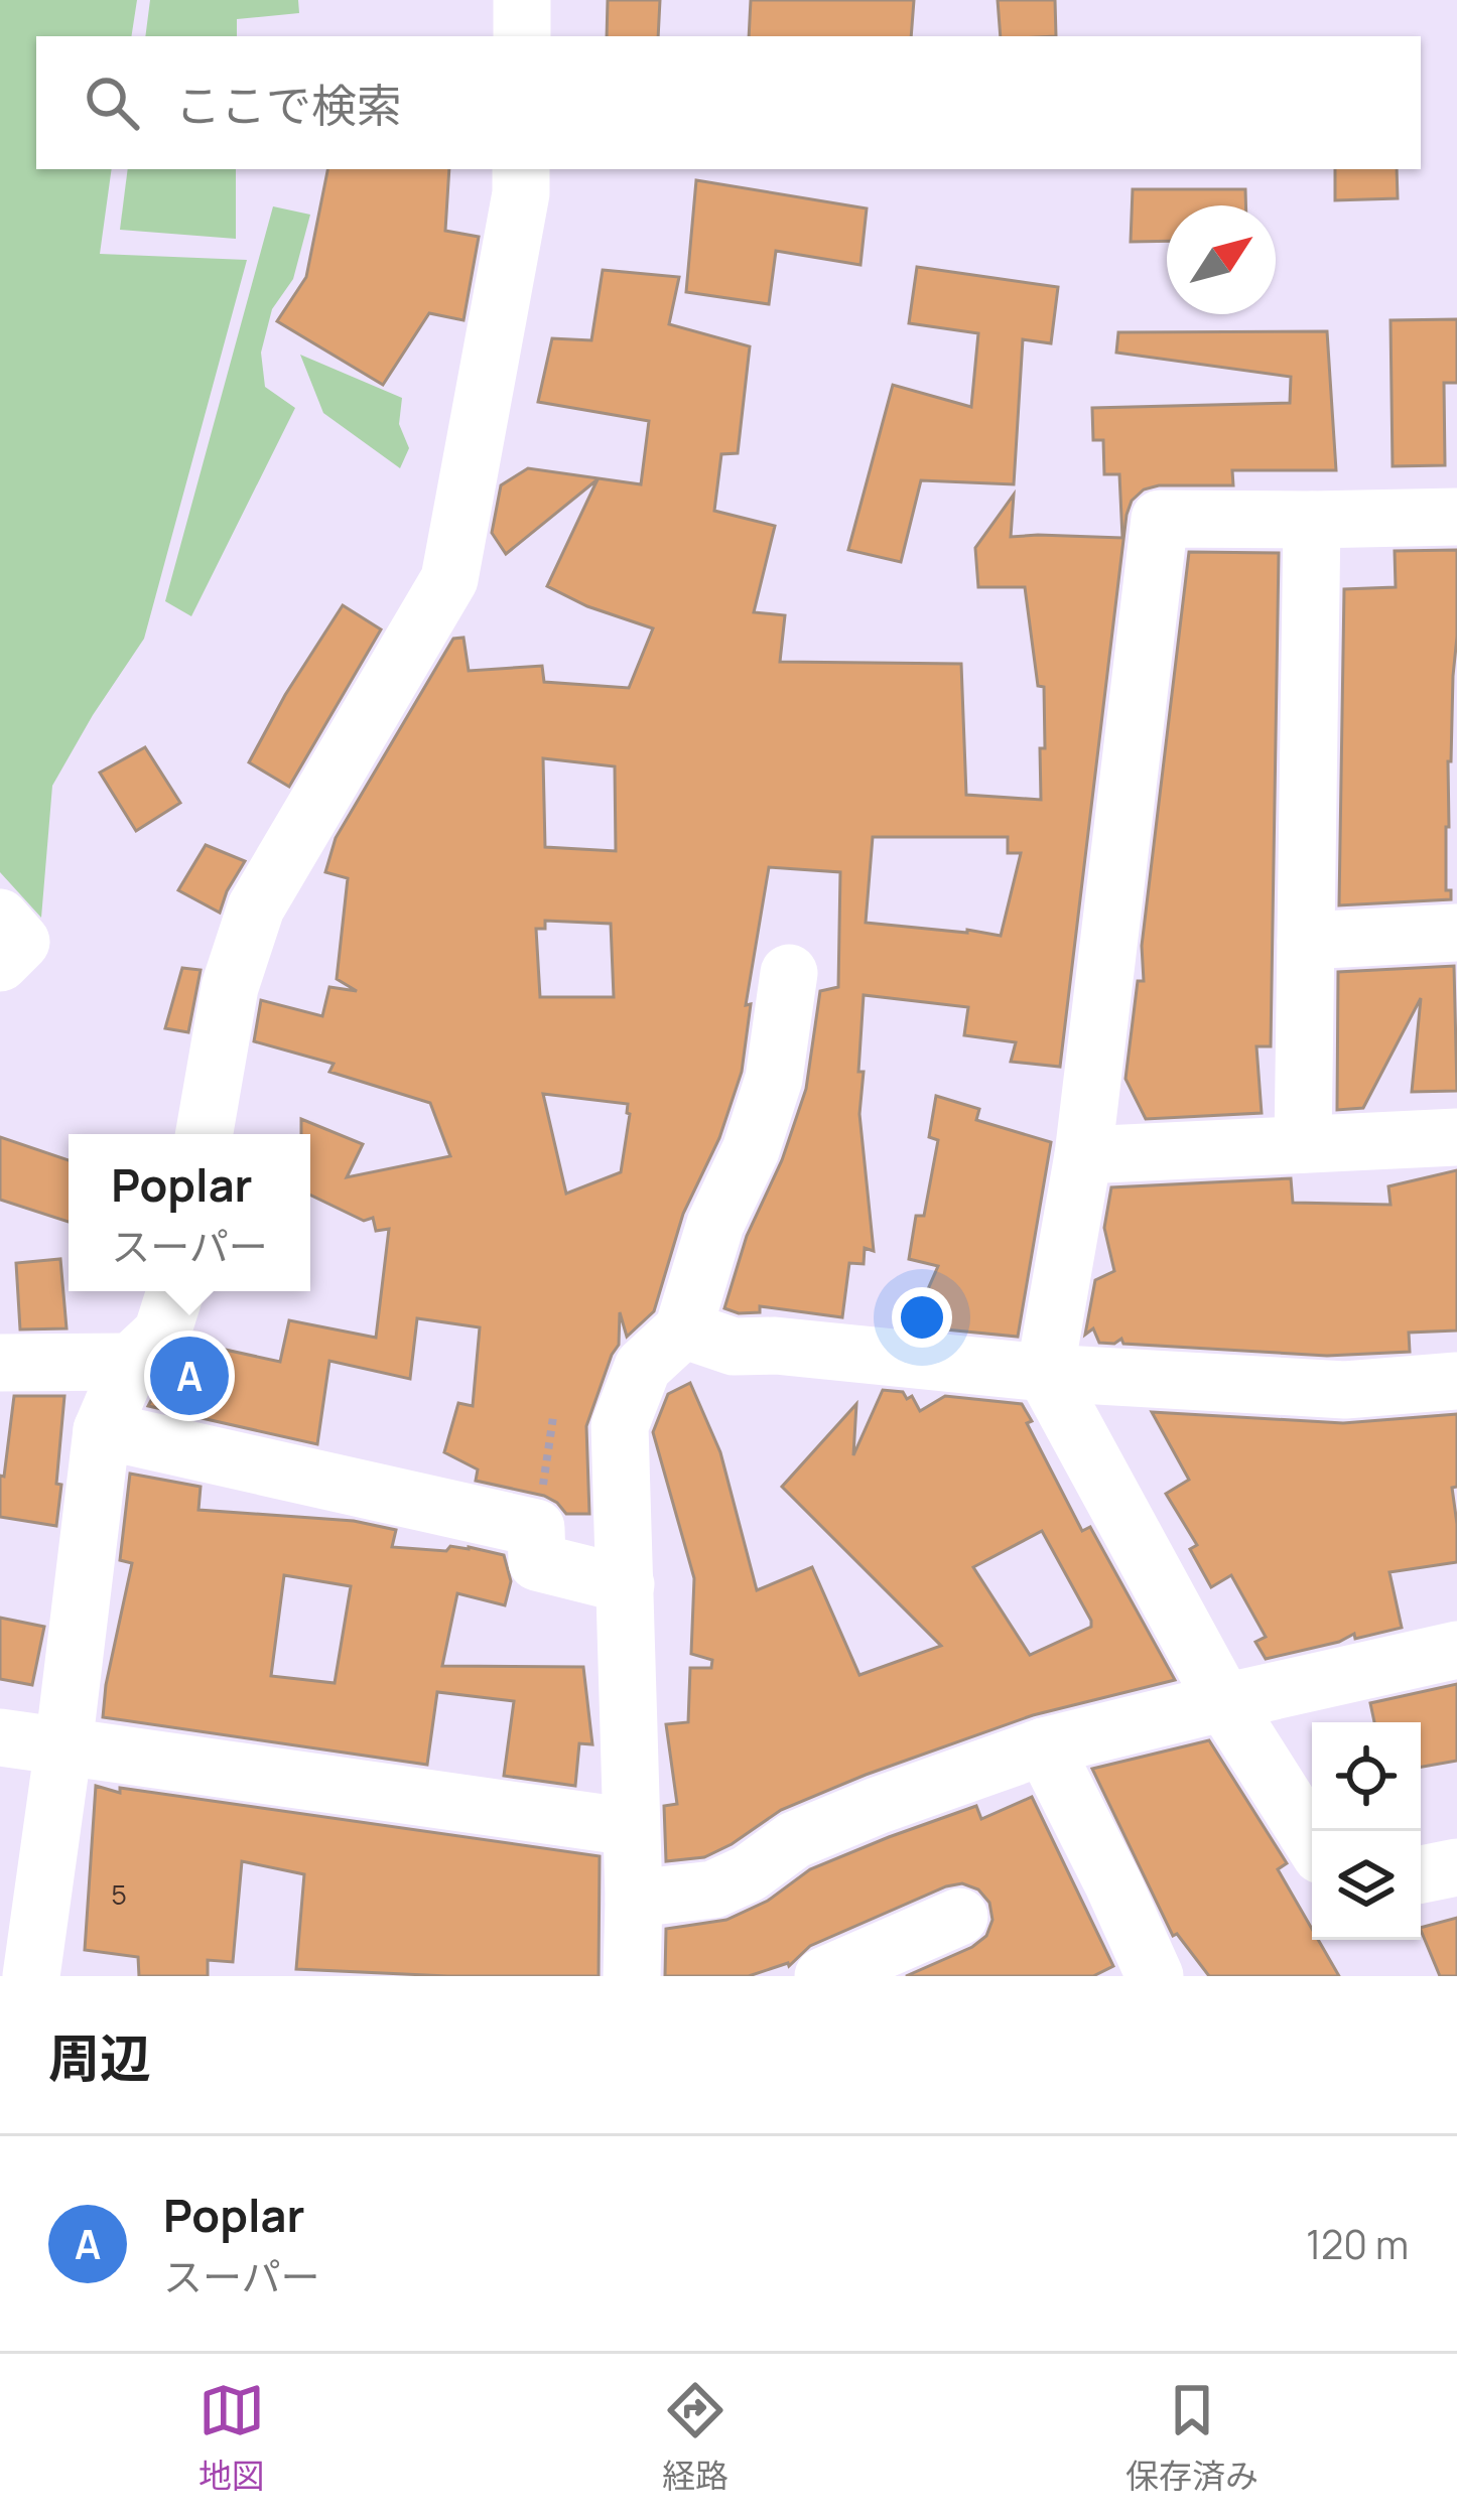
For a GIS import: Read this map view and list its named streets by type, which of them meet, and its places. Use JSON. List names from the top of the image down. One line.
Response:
{"house_numbers":["5"],"north":"top right","page":{"search":"ここで検索","popup":["Poplar","スーパー"],"pins":"A","heading":"周辺","list":[{"mark":"A","name":"Poplar","note":"スーパー","value":"120 m"}],"nav":["地図","経路","保存済み"]}}
